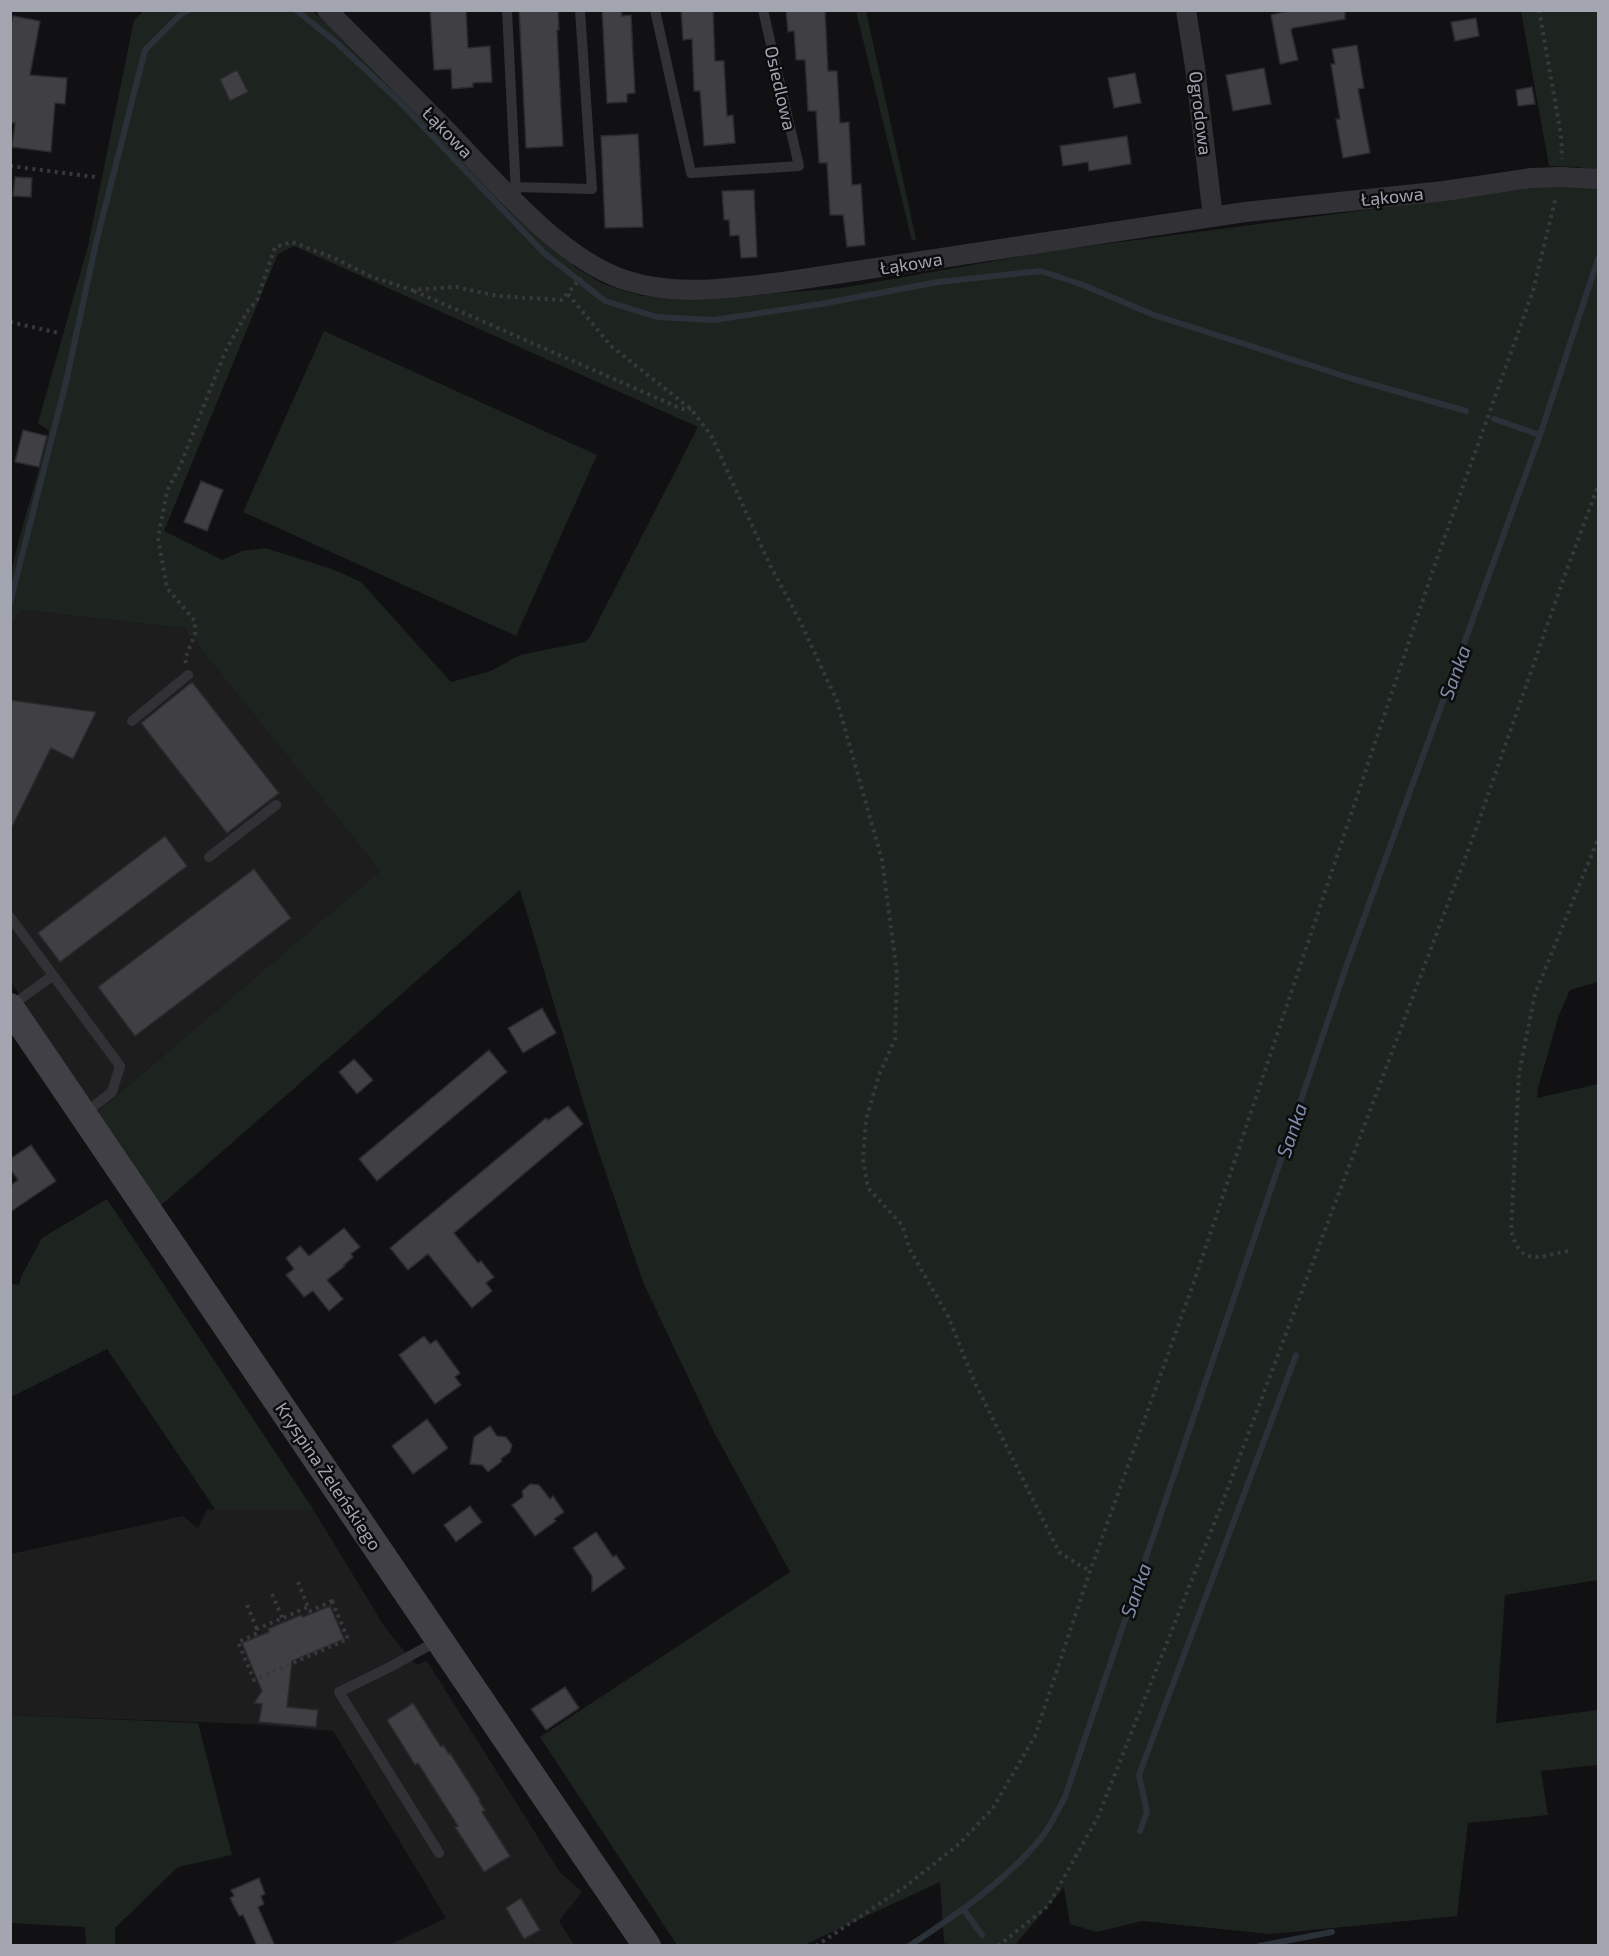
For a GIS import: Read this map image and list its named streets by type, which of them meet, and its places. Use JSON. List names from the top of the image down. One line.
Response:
{"streets":{"main road":["Kryspina Żeleńskiego"],"street":["Ogrodowa","Łąkowa"],"lane":["Osiedlowa"]},"crossings":[["Ogrodowa","Łąkowa"]],"water":["Sanka"]}
